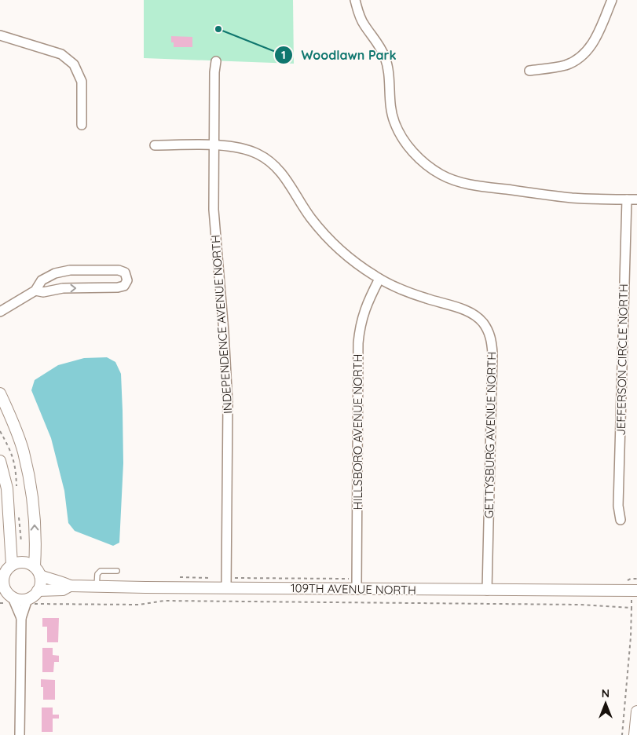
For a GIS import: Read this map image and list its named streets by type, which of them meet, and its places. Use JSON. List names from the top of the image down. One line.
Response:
{"streets":{"street":["INDEPENDENCE AVENUE NORTH","JEFFERSON CIRCLE NORTH","HILLSBORO AVENUE NORTH","GETTYSBURG AVENUE NORTH","109TH AVENUE NORTH"]},"crossings":[["INDEPENDENCE AVENUE NORTH","GETTYSBURG AVENUE NORTH"],["INDEPENDENCE AVENUE NORTH","109TH AVENUE NORTH"],["HILLSBORO AVENUE NORTH","GETTYSBURG AVENUE NORTH"],["HILLSBORO AVENUE NORTH","109TH AVENUE NORTH"],["GETTYSBURG AVENUE NORTH","109TH AVENUE NORTH"]],"places":["Woodlawn Park"],"north":"top"}
